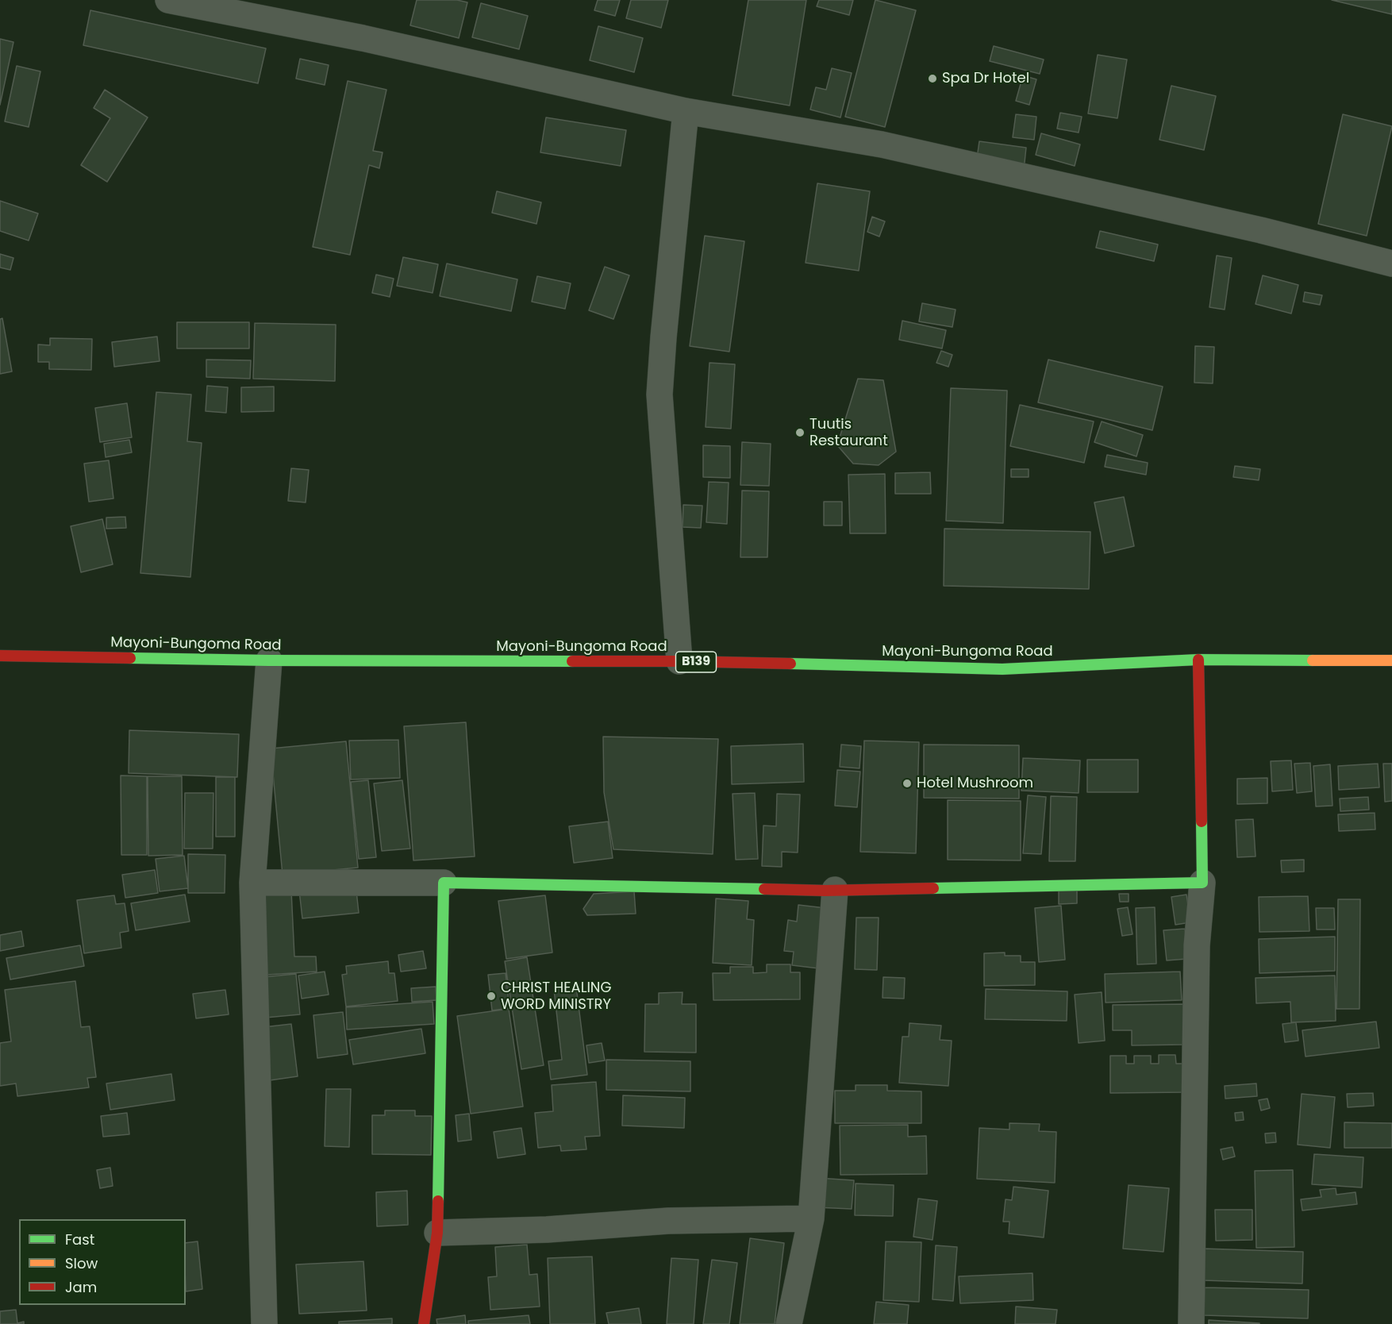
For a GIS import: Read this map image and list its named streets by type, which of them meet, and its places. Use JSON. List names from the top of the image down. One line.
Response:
{"streets":{"street":["Mayoni-Bungoma Road","B139"]},"places":["Spa Dr Hotel","Tuutis Restaurant","Hotel Mushroom","CHRIST HEALING WORD MINISTRY"],"legend":["Fast","Slow","Jam"]}
